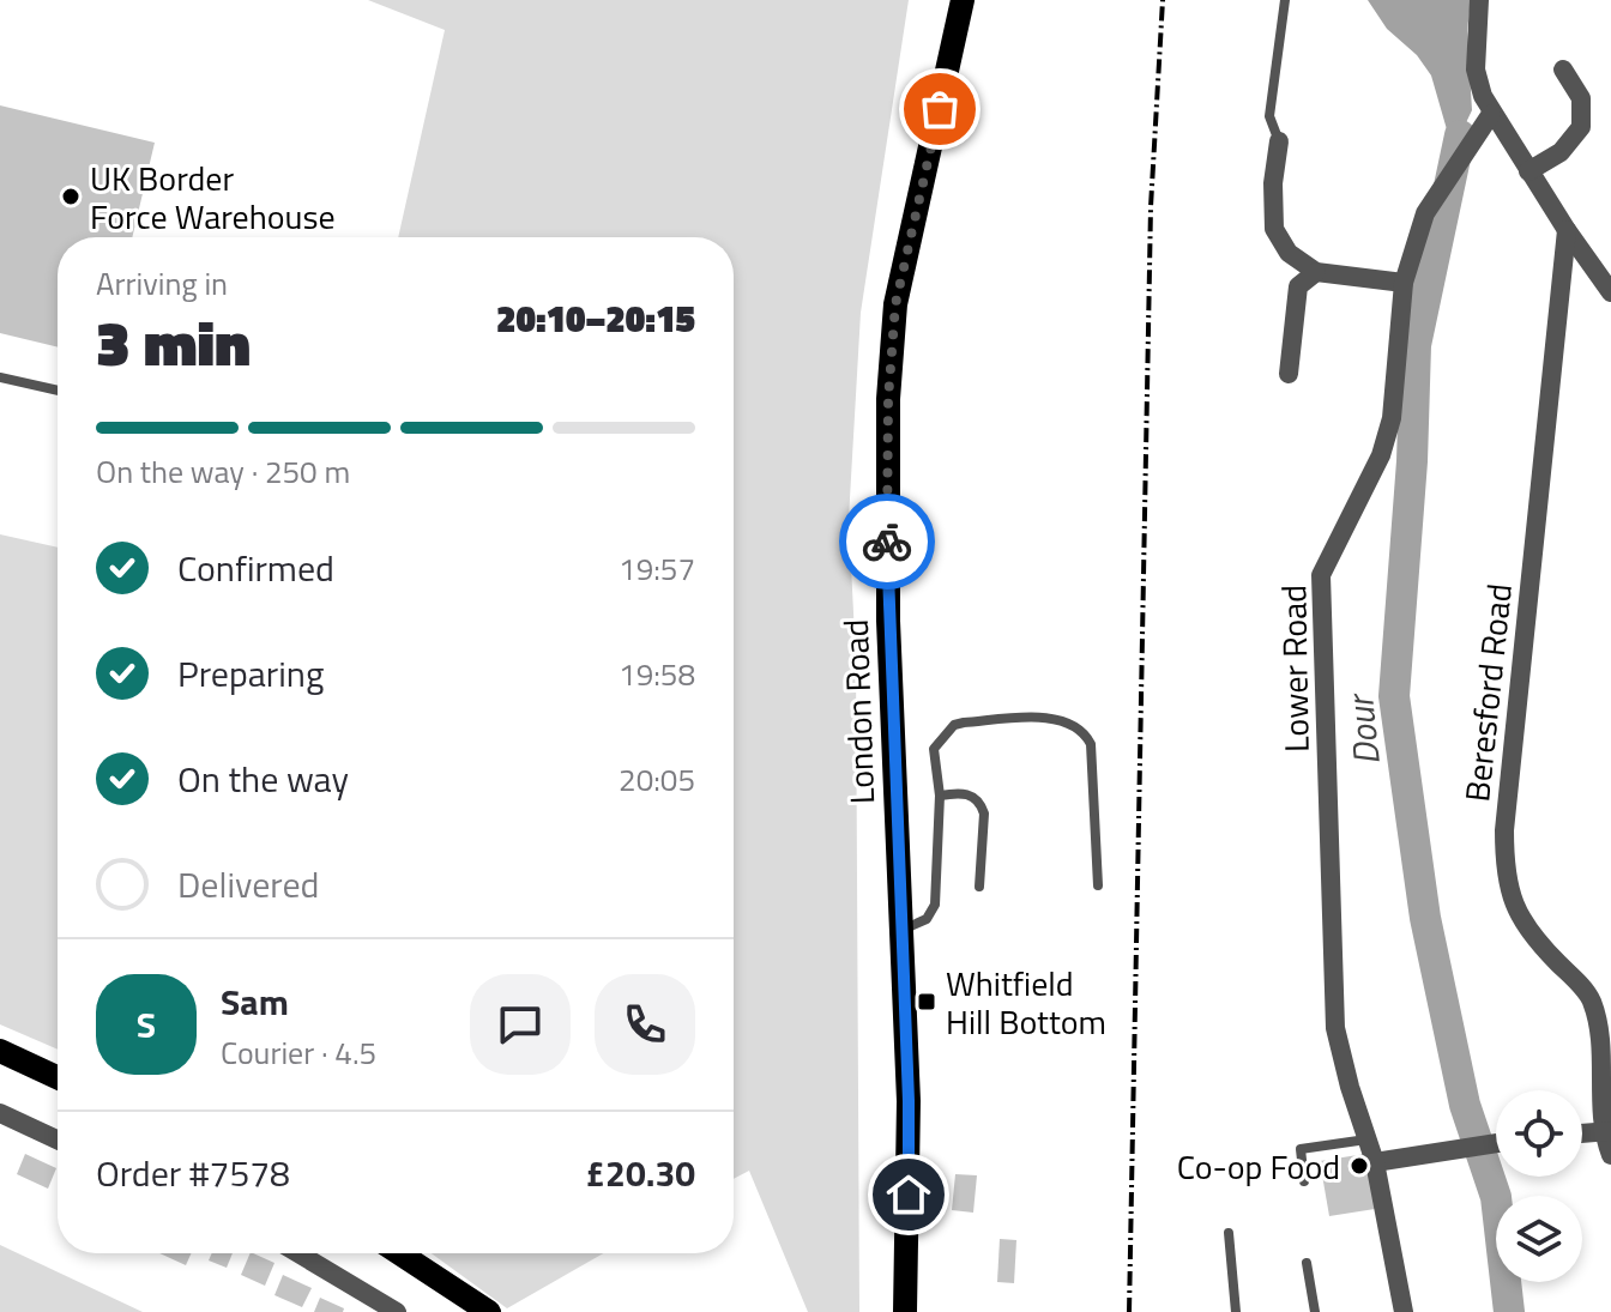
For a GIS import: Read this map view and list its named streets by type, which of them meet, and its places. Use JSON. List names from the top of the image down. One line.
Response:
{"streets":{"main road":["London Road"],"street":["Lower Road","Beresford Road"]},"water":["Dour"],"places":{"other":["UK Border Force Warehouse","Co-op Food"],"transit":["Whitfield Hill Bottom"]},"page":{"heading":["3 min","Arriving in","20:10–20:15"],"panel":["Sam","Courier · 4.5","Order #7578","£20.30"],"bar":"On the way · 250 m","list":[["Confirmed","19:57"],["Preparing","19:58"],["On the way","20:05"],"Delivered"],"round":"S"}}
